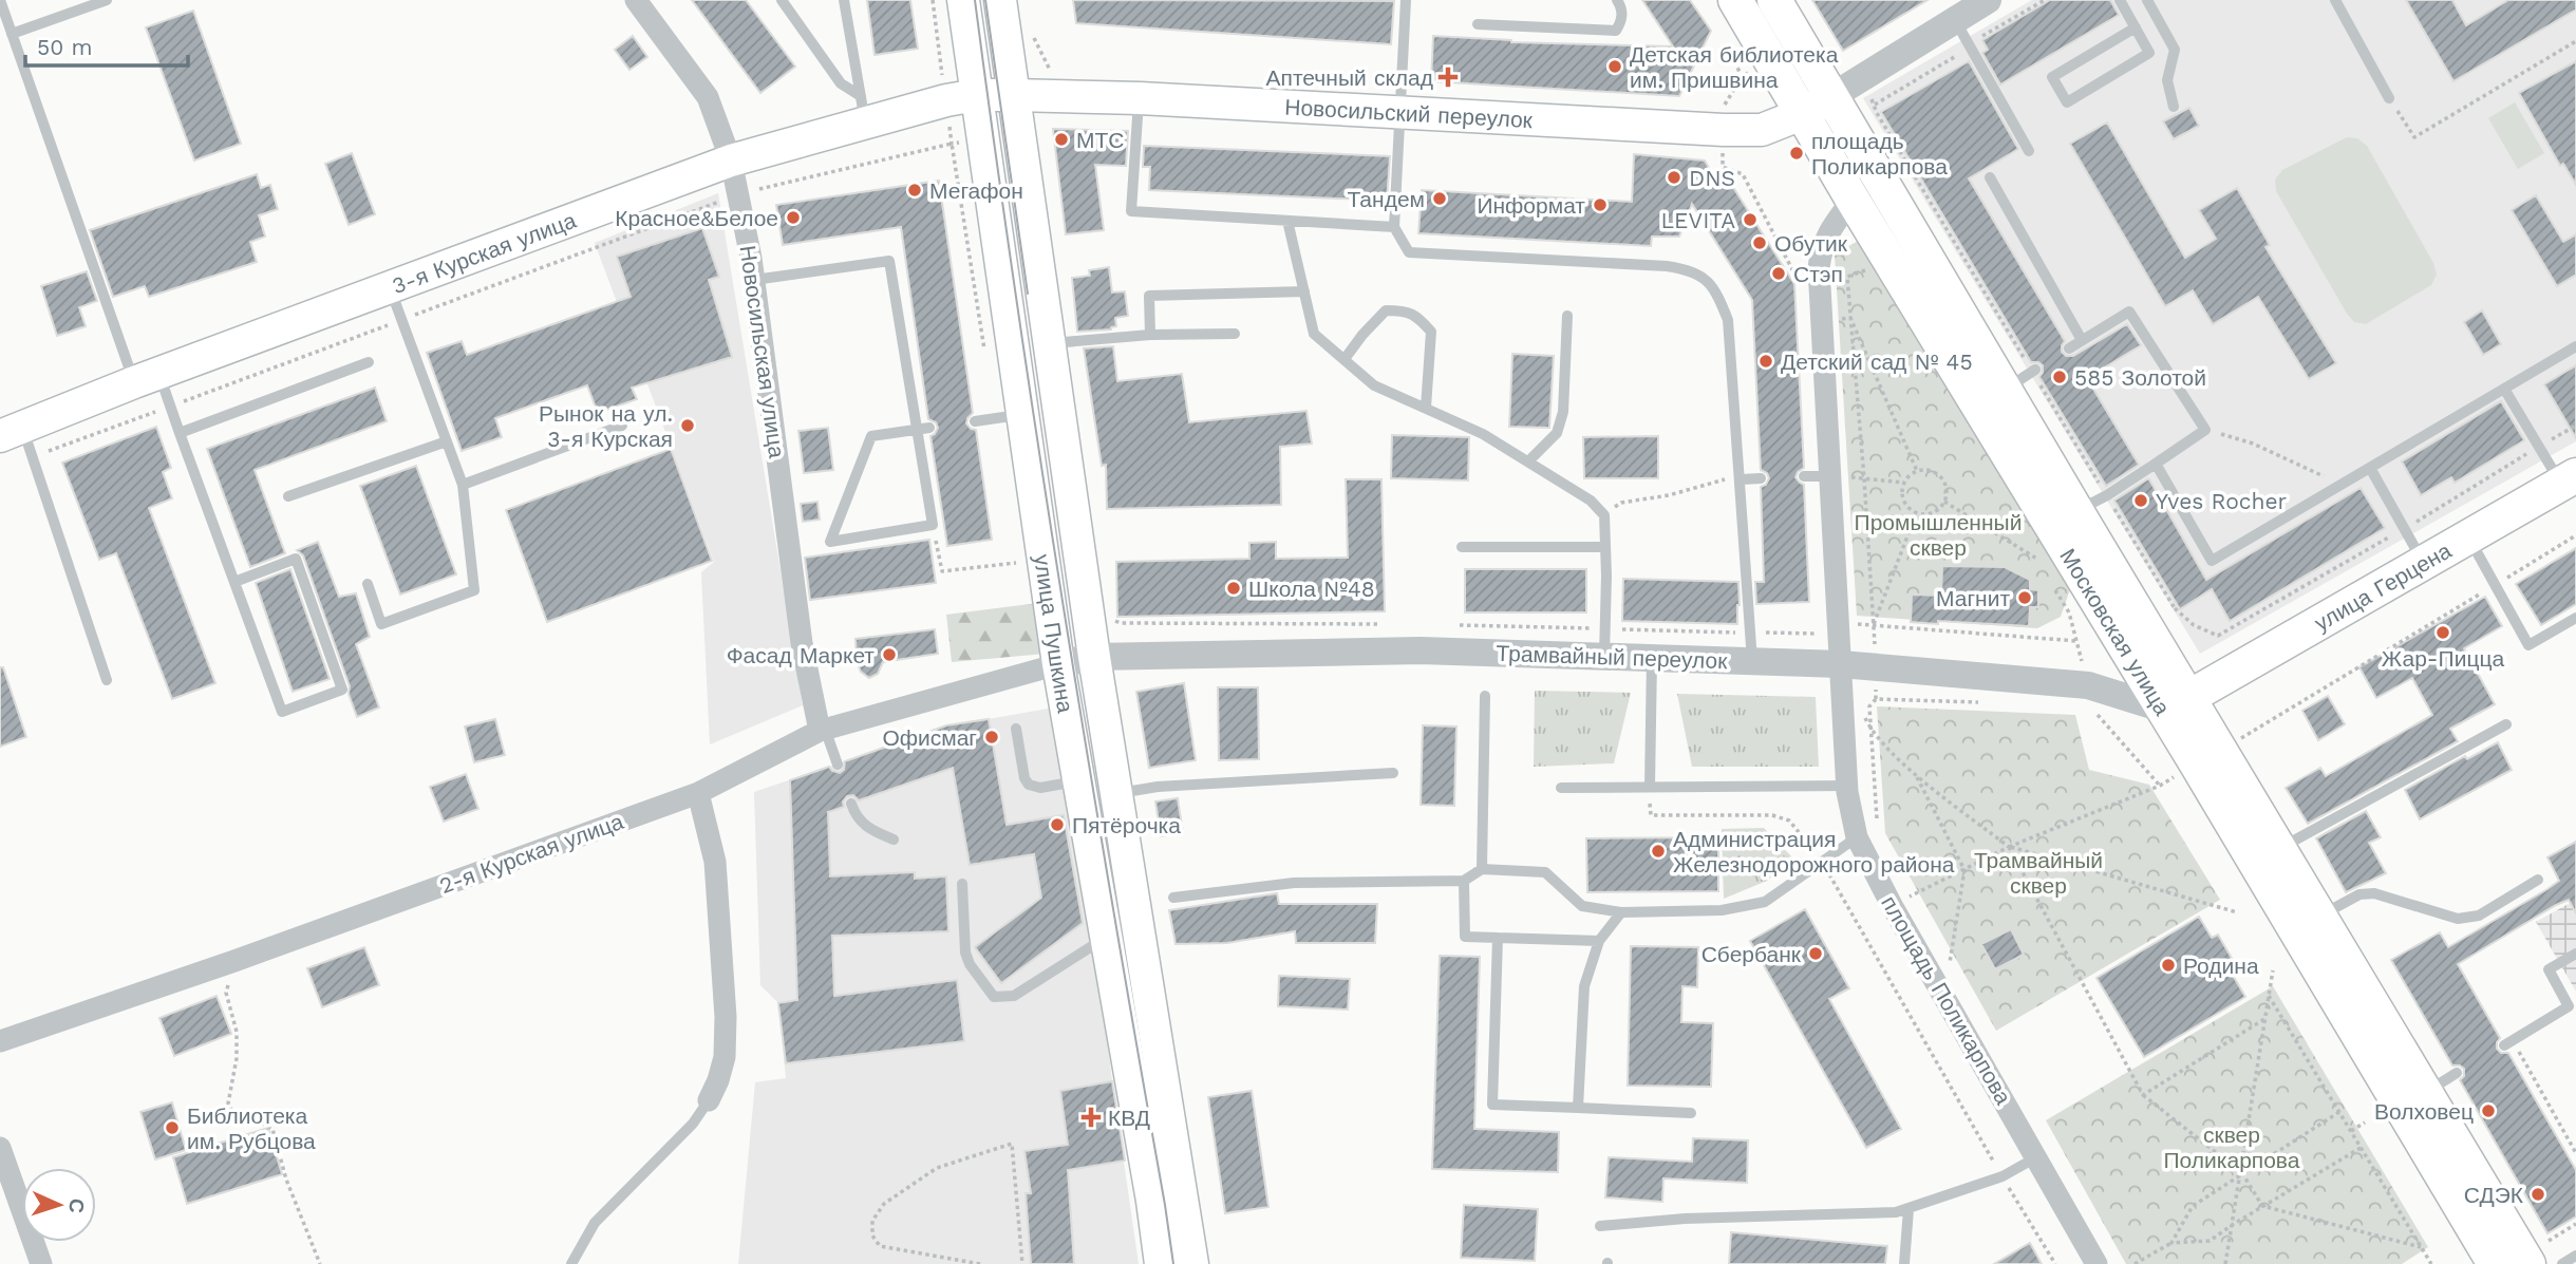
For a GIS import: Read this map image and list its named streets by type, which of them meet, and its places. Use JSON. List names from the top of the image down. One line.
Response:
{"streets":{"main road":["Новосильский переулок","3-я Курская улица","улица Герцена","Московская улица","улица Пушкина"],"street":["Новосильская улица","Трамвайный переулок","2-я Курская улица","площадь Поликарпова"]},"crossings":[["Новосильский переулок","3-я Курская улица"],["Новосильский переулок","Московская улица"],["Новосильский переулок","улица Пушкина"],["3-я Курская улица","Новосильская улица"],["3-я Курская улица","улица Пушкина"],["Новосильская улица","2-я Курская улица"],["улица Герцена","Московская улица"],["улица Герцена","Трамвайный переулок"],["Московская улица","Трамвайный переулок"],["Московская улица","площадь Поликарпова"],["улица Пушкина","Трамвайный переулок"],["улица Пушкина","2-я Курская улица"],["Трамвайный переулок","2-я Курская улица"],["Трамвайный переулок","площадь Поликарпова"]],"parks":["Промышленный сквер","Трамвайный сквер","сквер Поликарпова"],"places":{"other":["Детская библиотека им. Пришвина","МТС","площадь Поликарпова","DNS","Мегафон","Тандем","Информат","Красное&Белое","LEVITA","Обутик","Стэп","Детский сад № 45","585 Золотой","Рынок на ул. 3-я Курская","Yves Rocher","Школа №48","Магнит","Жар-Пицца","Фасад Маркет","Офисмаг","Пятёрочка","Администрация Железнодорожного района","Сбербанк","Родина","Волховец","Библиотека им. Рубцова","СДЭК"],"health":["Аптечный склад","КВД"]},"scale_bar":"50 m","north":"right"}
